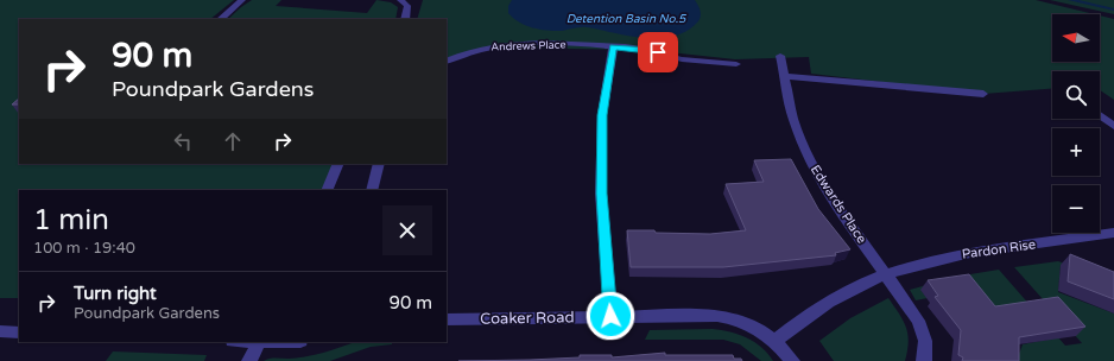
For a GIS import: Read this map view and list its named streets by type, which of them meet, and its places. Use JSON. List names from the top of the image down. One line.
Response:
{"streets":{"street":["Andrews Place","Edwards Place","Pardon Rise","Coaker Road"]},"crossings":[["Edwards Place","Pardon Rise"],["Pardon Rise","Coaker Road"]],"water":["Detention Basin No.5"],"north":"left","page":{"map_buttons":["+","−"],"turn":["90 m","Poundpark Gardens"],"heading":["1 min","100 m · 19:40"],"list":[{"name":"Turn right","note":"Poundpark Gardens","value":"90 m"}]}}
